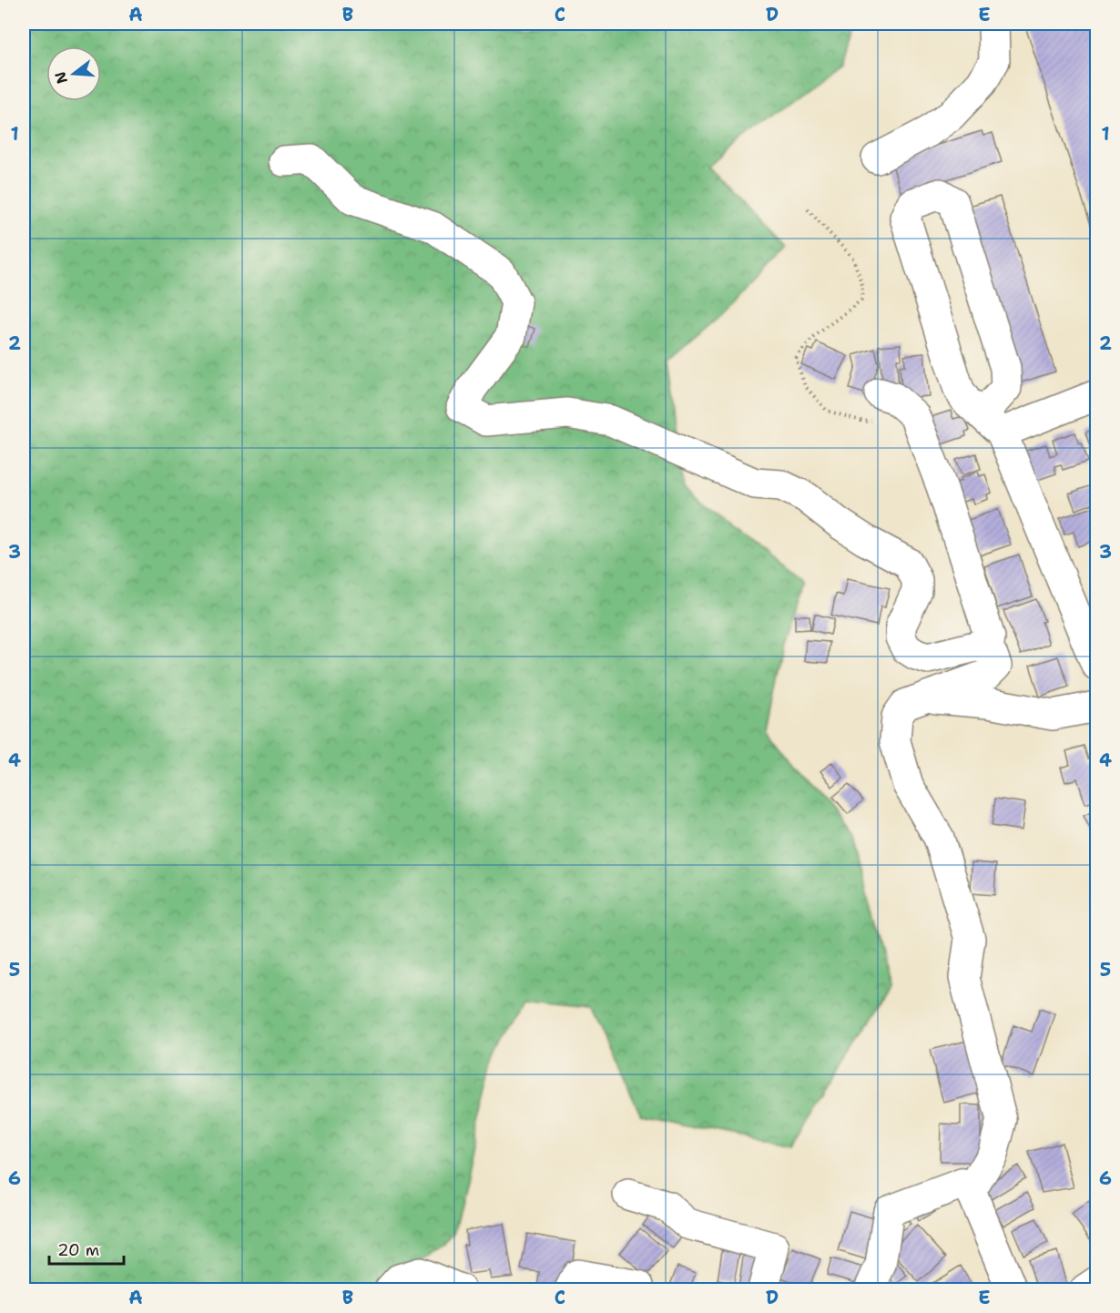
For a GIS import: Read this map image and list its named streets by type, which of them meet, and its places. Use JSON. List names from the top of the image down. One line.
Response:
{"scale_bar":"20 m","north":"left","grid":{"columns":["A","B","C","D","E"],"rows":["1","2","3","4","5","6"]}}
